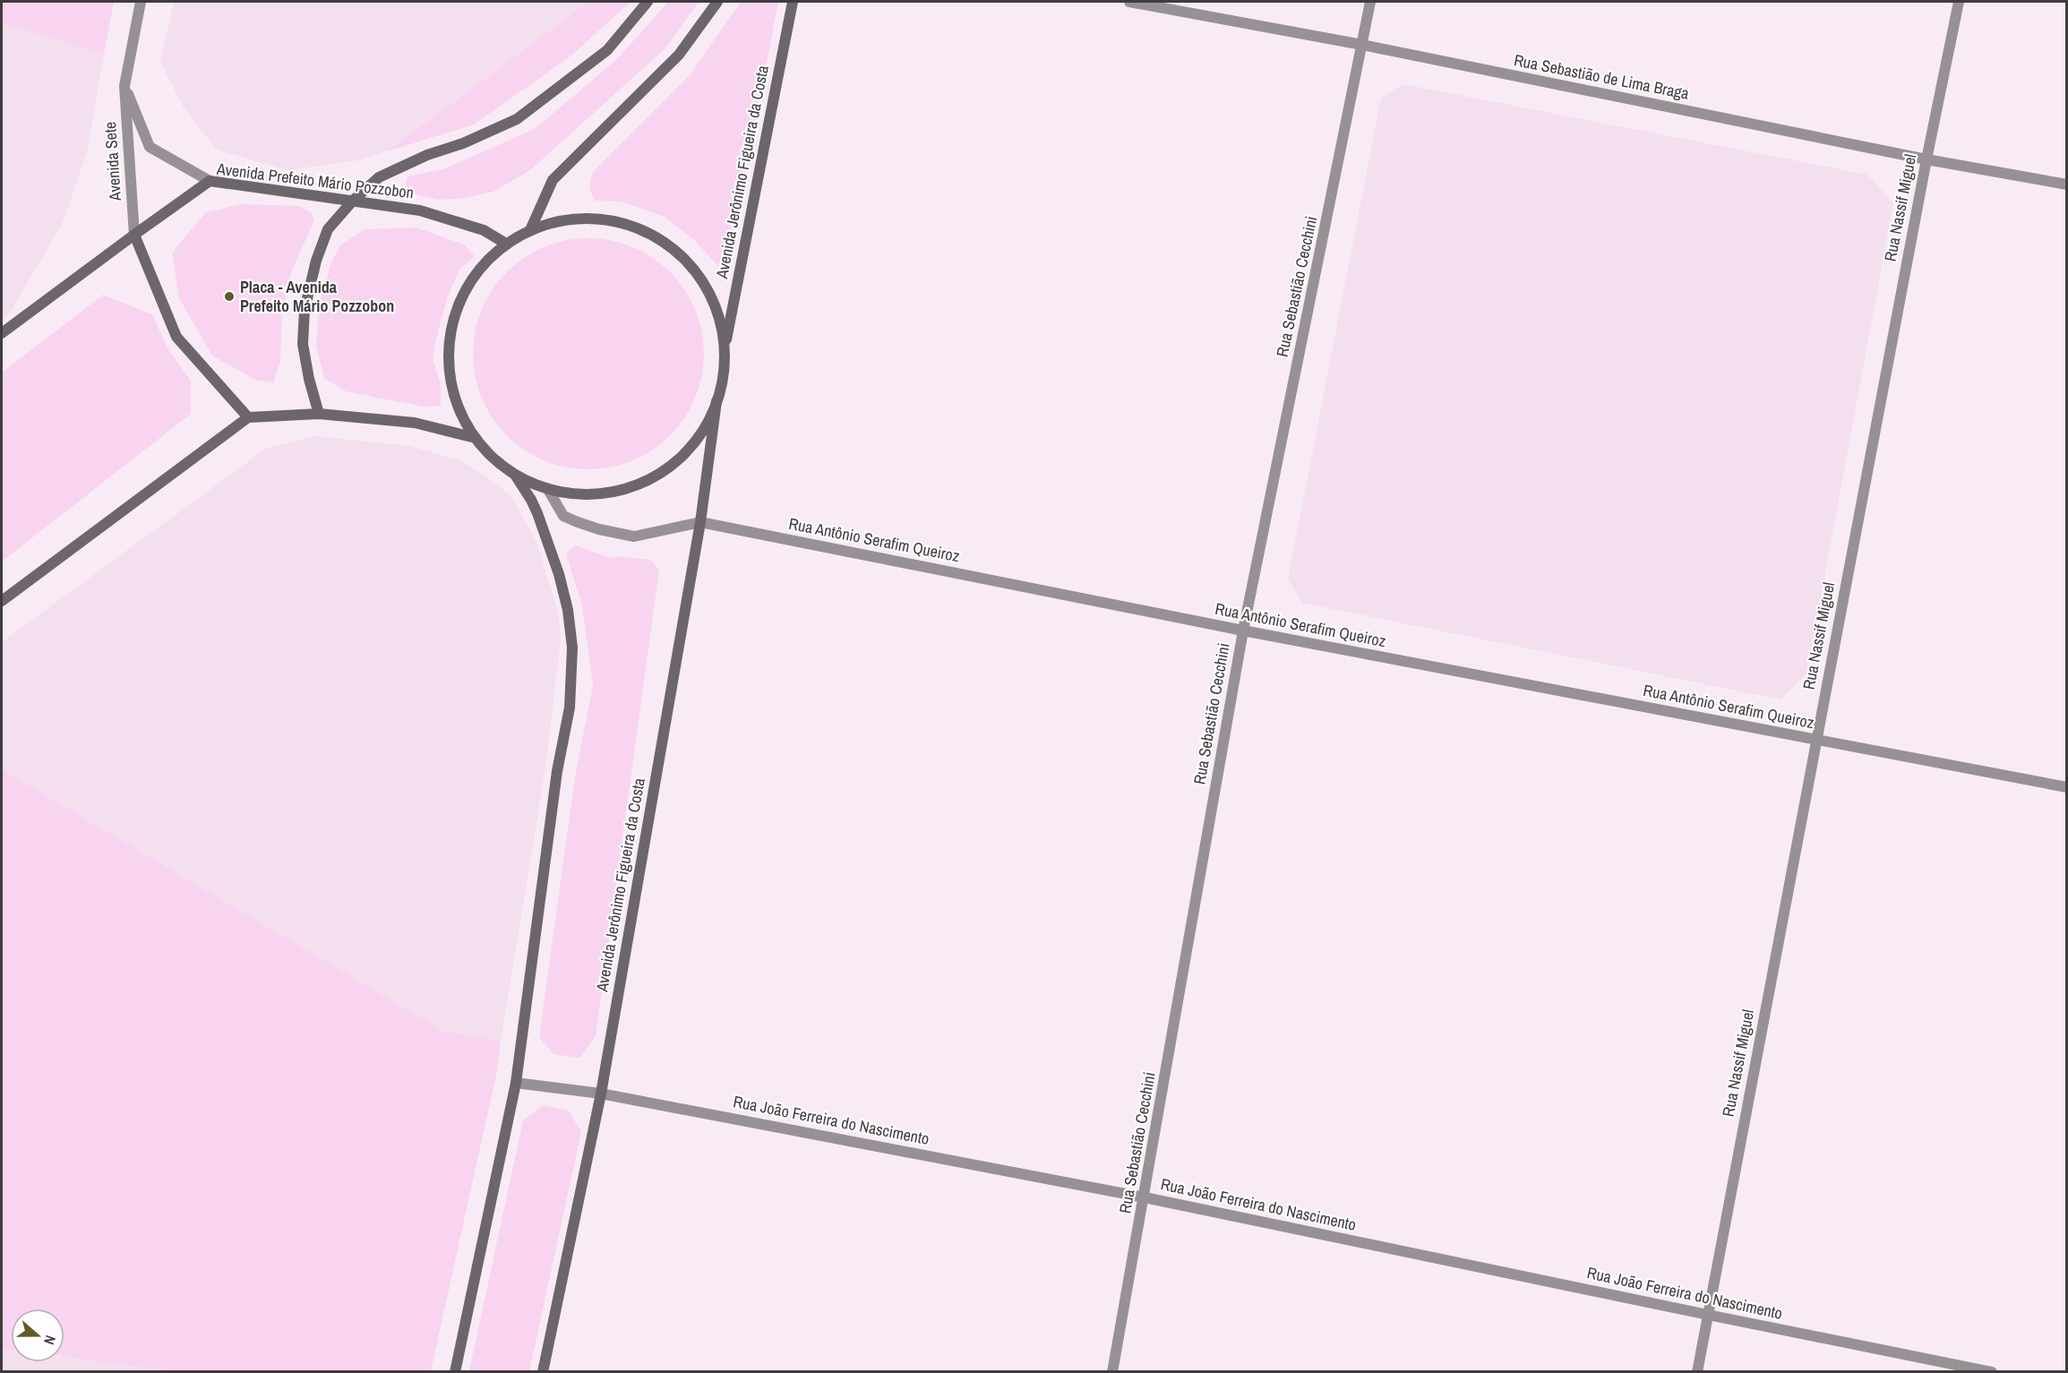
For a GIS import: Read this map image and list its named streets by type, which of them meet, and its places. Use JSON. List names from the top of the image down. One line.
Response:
{"streets":{"main road":["Avenida Jerônimo Figueira da Costa","Avenida Prefeito Mário Pozzobon"],"street":["Rua Sebastião de Lima Braga","Avenida Sete","Rua Nassif Miguel","Rua Sebastião Cecchini","Rua Antônio Serafim Queiroz","Rua João Ferreira do Nascimento"]},"crossings":[["Rua Sebastião de Lima Braga","Rua Nassif Miguel"],["Rua Sebastião de Lima Braga","Rua Sebastião Cecchini"],["Avenida Sete","Avenida Prefeito Mário Pozzobon"],["Avenida Jerônimo Figueira da Costa","Rua Antônio Serafim Queiroz"],["Avenida Jerônimo Figueira da Costa","Rua João Ferreira do Nascimento"],["Rua Nassif Miguel","Rua Antônio Serafim Queiroz"],["Rua Nassif Miguel","Rua João Ferreira do Nascimento"],["Rua Sebastião Cecchini","Rua Antônio Serafim Queiroz"],["Rua Sebastião Cecchini","Rua João Ferreira do Nascimento"]],"places":["Placa - Avenida Prefeito Mário Pozzobon"],"north":"right"}
